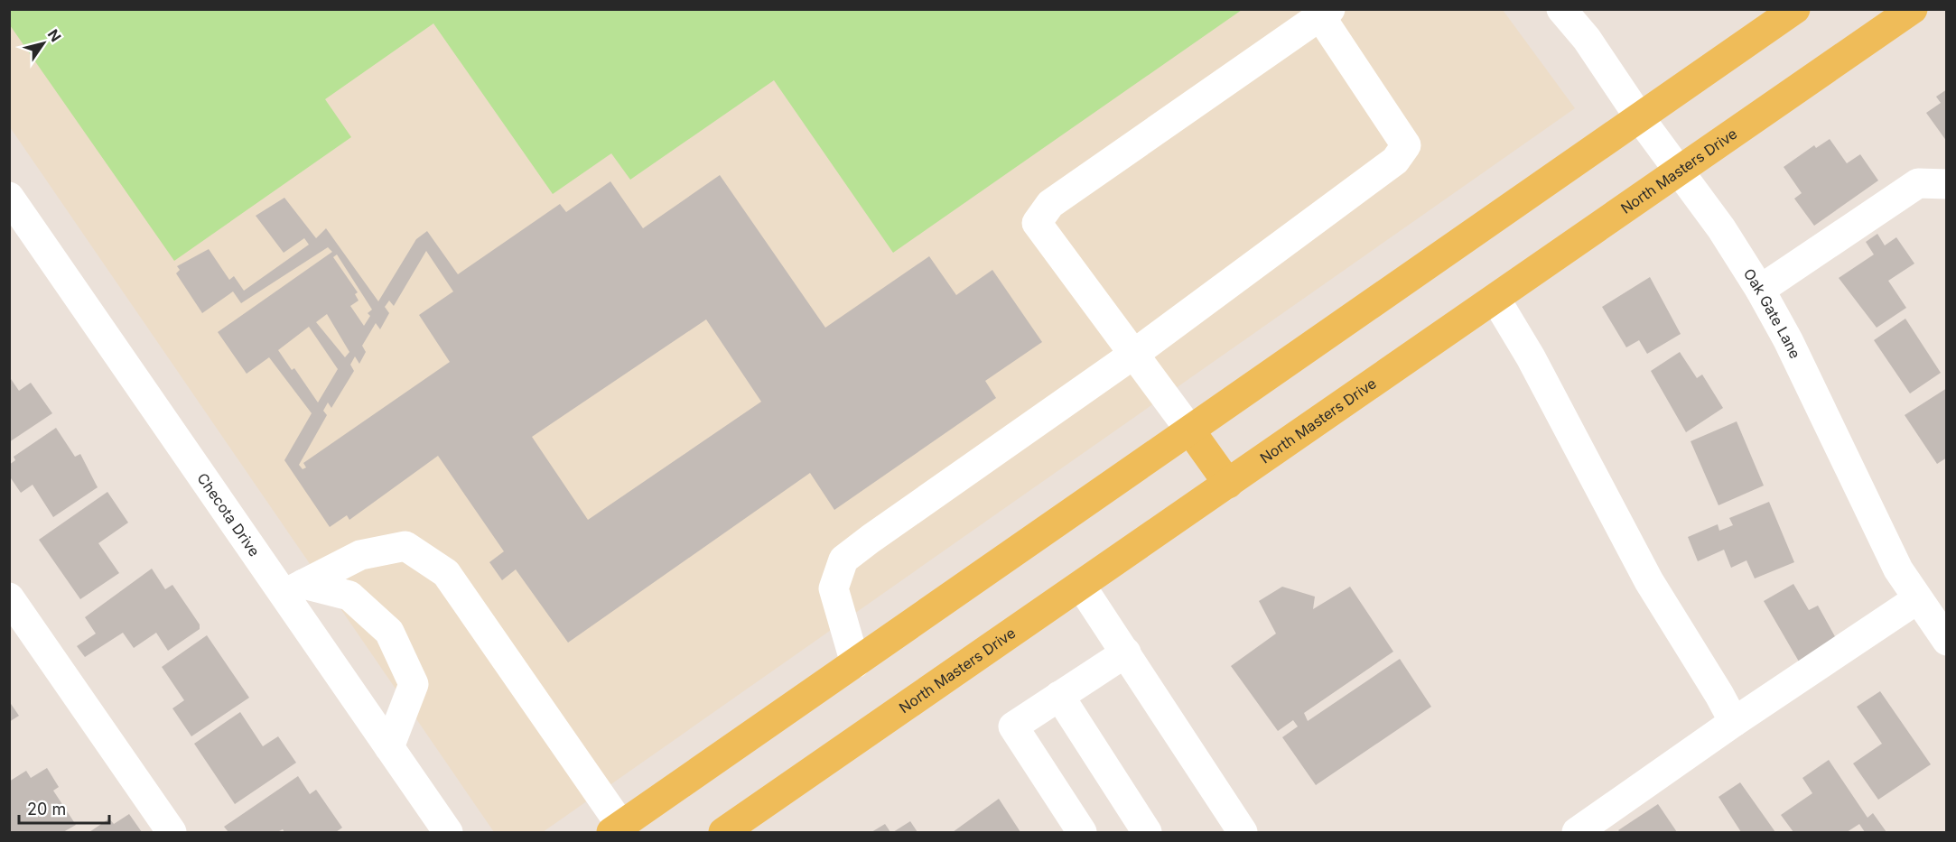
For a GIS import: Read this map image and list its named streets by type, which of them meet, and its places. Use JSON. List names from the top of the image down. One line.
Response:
{"streets":{"main road":["North Masters Drive"],"street":["Oak Gate Lane","Checota Drive"]},"crossings":[["North Masters Drive","Oak Gate Lane"]],"scale_bar":"20 m","north":"top right"}
